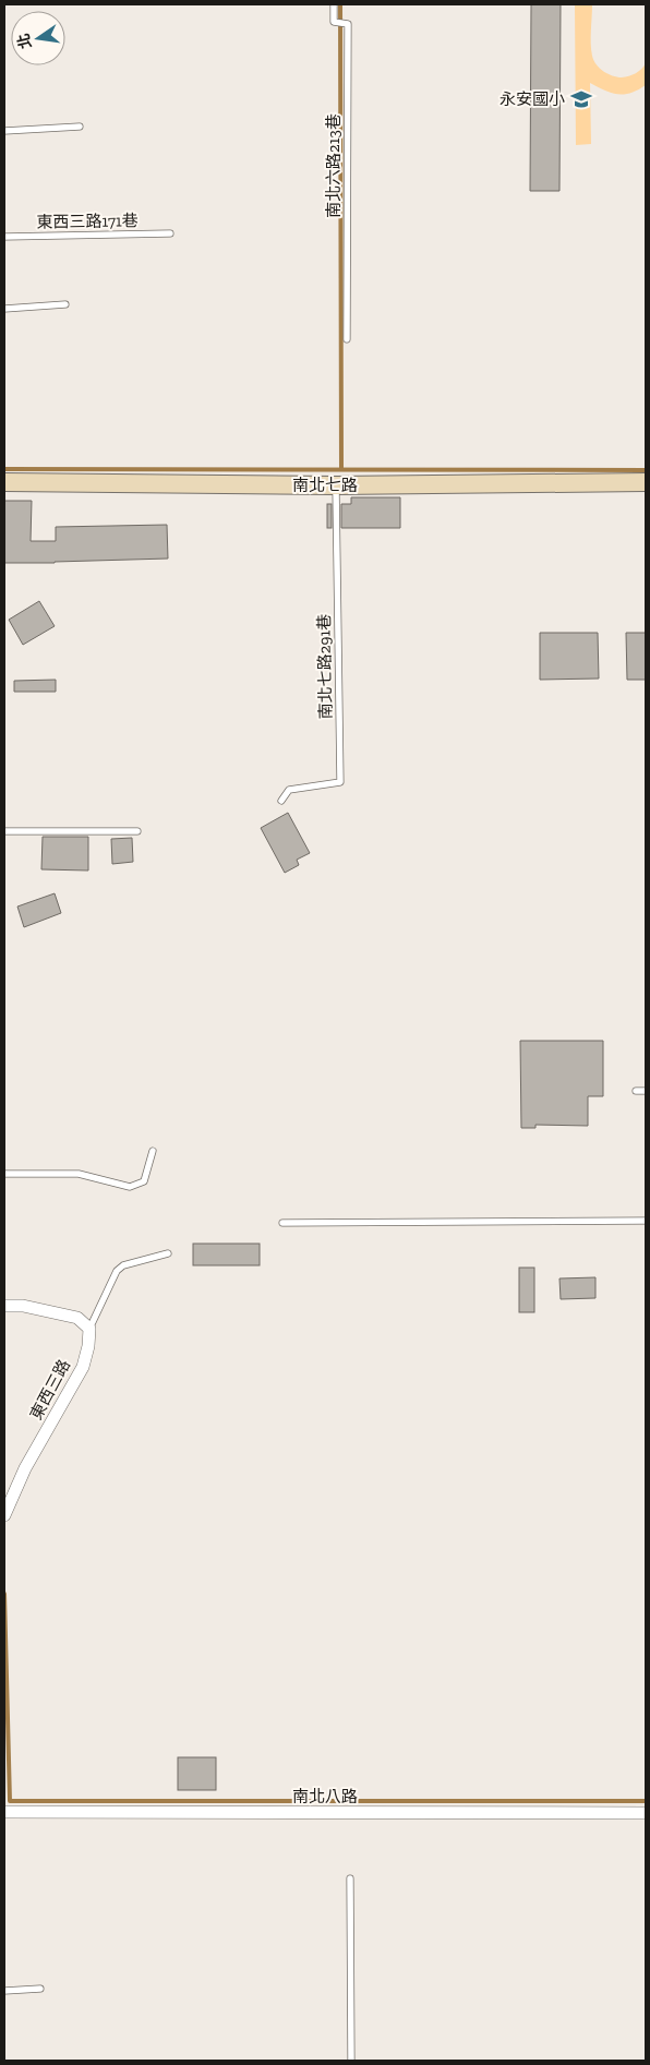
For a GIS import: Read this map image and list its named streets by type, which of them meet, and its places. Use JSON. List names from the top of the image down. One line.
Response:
{"streets":{"street":["南北七路","東西三路","南北八路"],"lane":["南北六路213巷","東西三路171巷","南北七路291巷"]},"crossings":[["南北七路","南北七路291巷"]],"places":{"school or university":["永安國小"]},"north":"left"}
